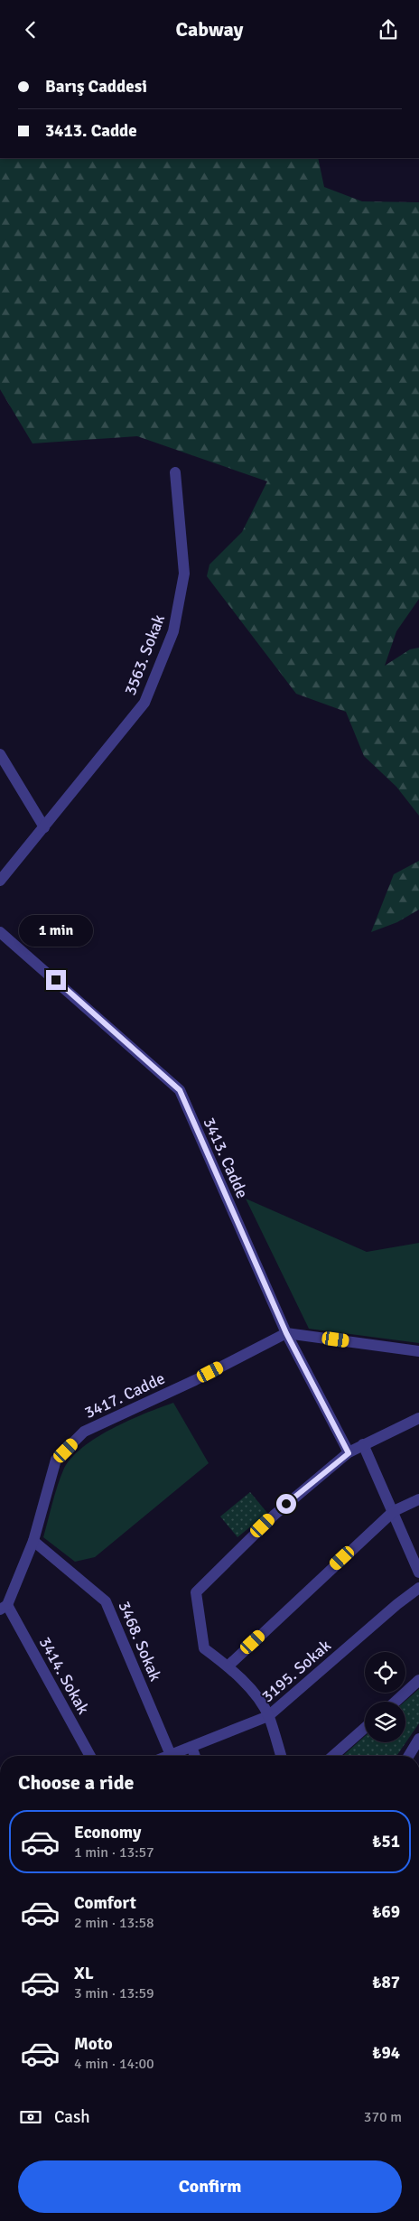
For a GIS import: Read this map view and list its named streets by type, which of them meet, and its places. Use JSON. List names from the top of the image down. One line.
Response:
{"streets":{"street":["3563. Sokak","3413. Cadde","3417. Cadde","3468. Sokak","3195. Sokak","3414. Sokak"]},"crossings":[["3413. Cadde","3417. Cadde"],["3417. Cadde","3468. Sokak"],["3417. Cadde","3414. Sokak"],["3468. Sokak","3195. Sokak"]],"page":{"header":"Cabway","banner":["Barış Caddesi","3413. Cadde"],"bubble":"1 min","heading":"Choose a ride","list":[{"name":"Economy","note":"1 min · 13:57","value":"₺51"},{"name":"Comfort","note":"2 min · 13:58","value":"₺69"},{"name":"XL","note":"3 min · 13:59","value":"₺87"},{"name":"Moto","note":"4 min · 14:00","value":"₺94"}],"pay":["Cash","370 m"],"buttons":"Confirm"}}
